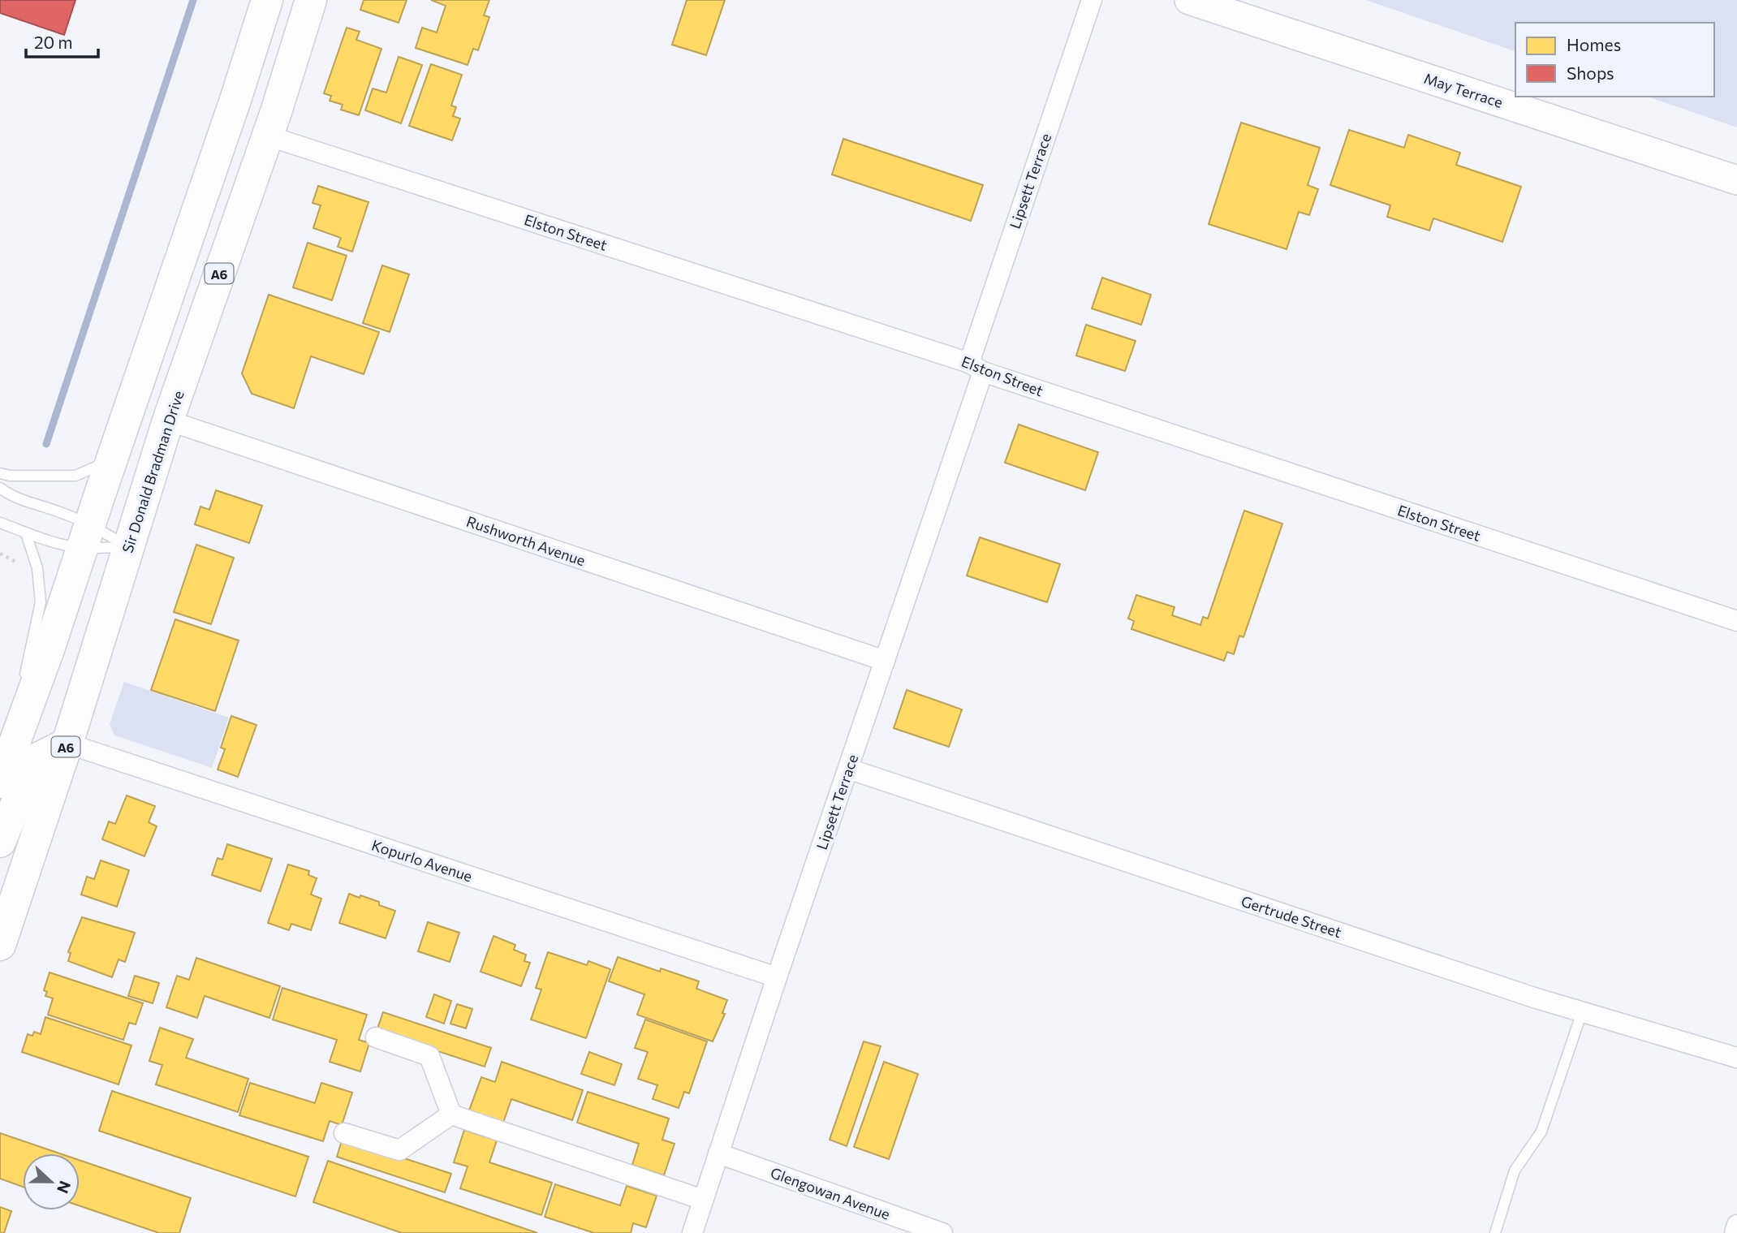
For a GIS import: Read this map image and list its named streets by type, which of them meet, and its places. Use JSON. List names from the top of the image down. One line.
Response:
{"streets":{"main road":["A6","Sir Donald Bradman Drive"],"street":["May Terrace","Lipsett Terrace","Elston Street","Rushworth Avenue","Kopurlo Avenue","Gertrude Street","Glengowan Avenue"]},"crossings":[["Lipsett Terrace","Elston Street"],["Lipsett Terrace","Rushworth Avenue"],["Lipsett Terrace","Kopurlo Avenue"],["Lipsett Terrace","Gertrude Street"],["Lipsett Terrace","Glengowan Avenue"],["Elston Street","Sir Donald Bradman Drive"],["Sir Donald Bradman Drive","Rushworth Avenue"],["Sir Donald Bradman Drive","Kopurlo Avenue"]],"legend":["Homes","Shops"],"scale_bar":"20 m","north":"right"}
